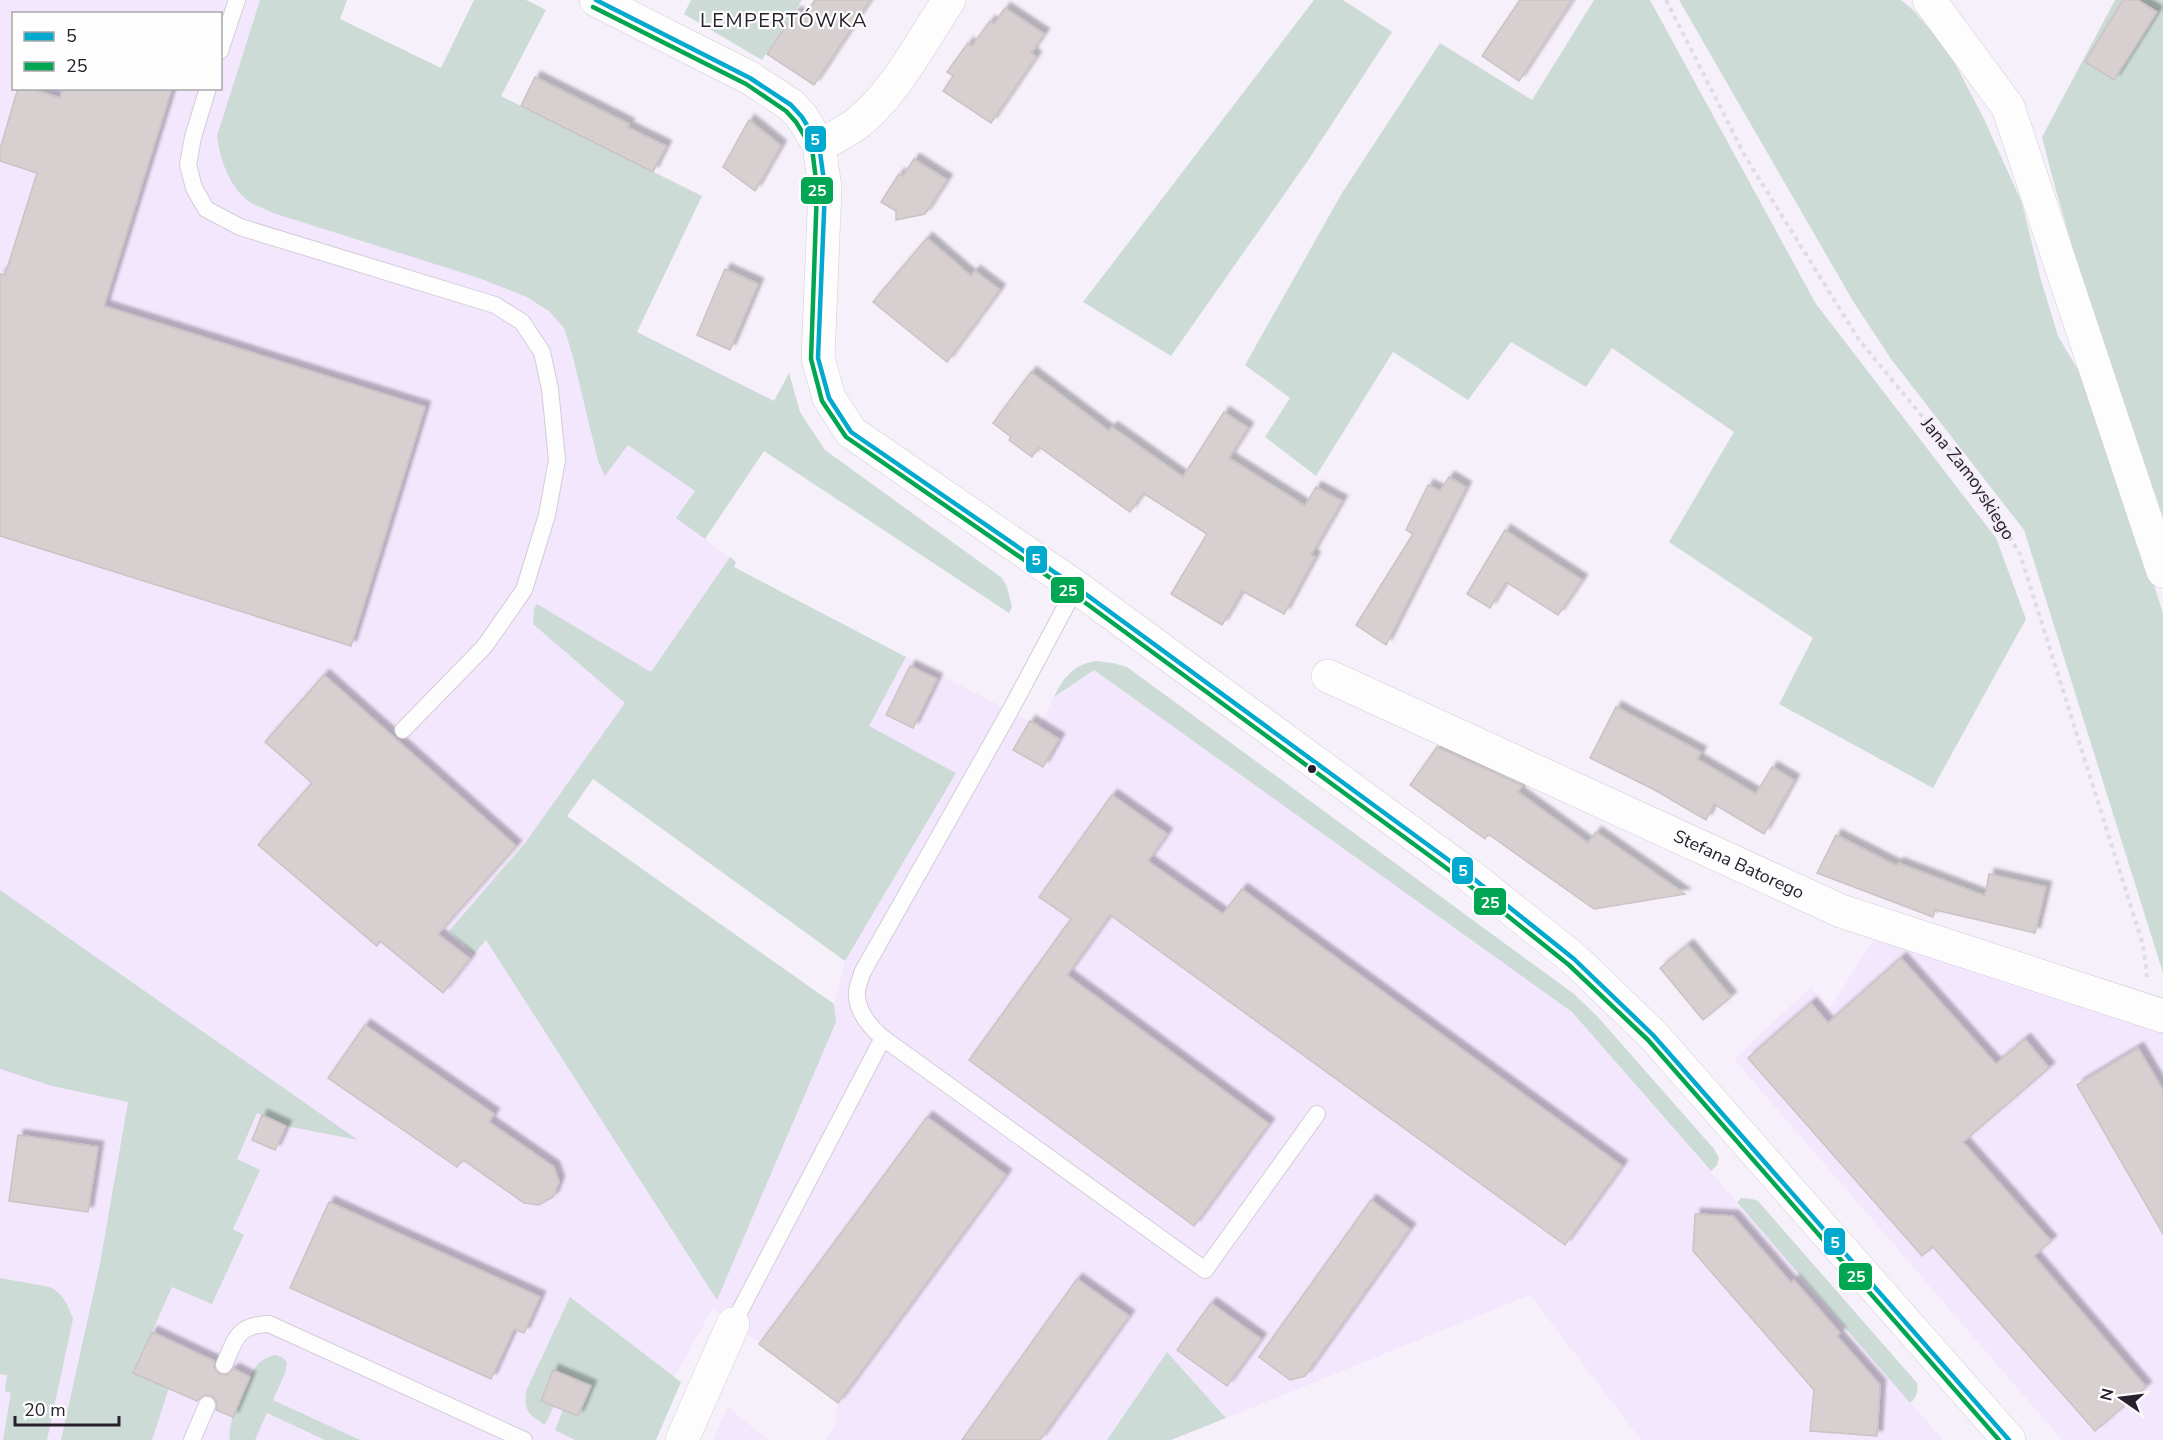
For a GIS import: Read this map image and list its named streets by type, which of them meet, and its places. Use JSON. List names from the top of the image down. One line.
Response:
{"streets":{"street":["Stefana Batorego"],"path":["Jana Zamoyskiego"]},"crossings":[["Jana Zamoyskiego","Stefana Batorego"]],"districts":["LEMPERTÓWKA"],"lines":["transit line 5","transit line 25"],"legend":["5","25"],"scale_bar":"20 m","north":"left"}
